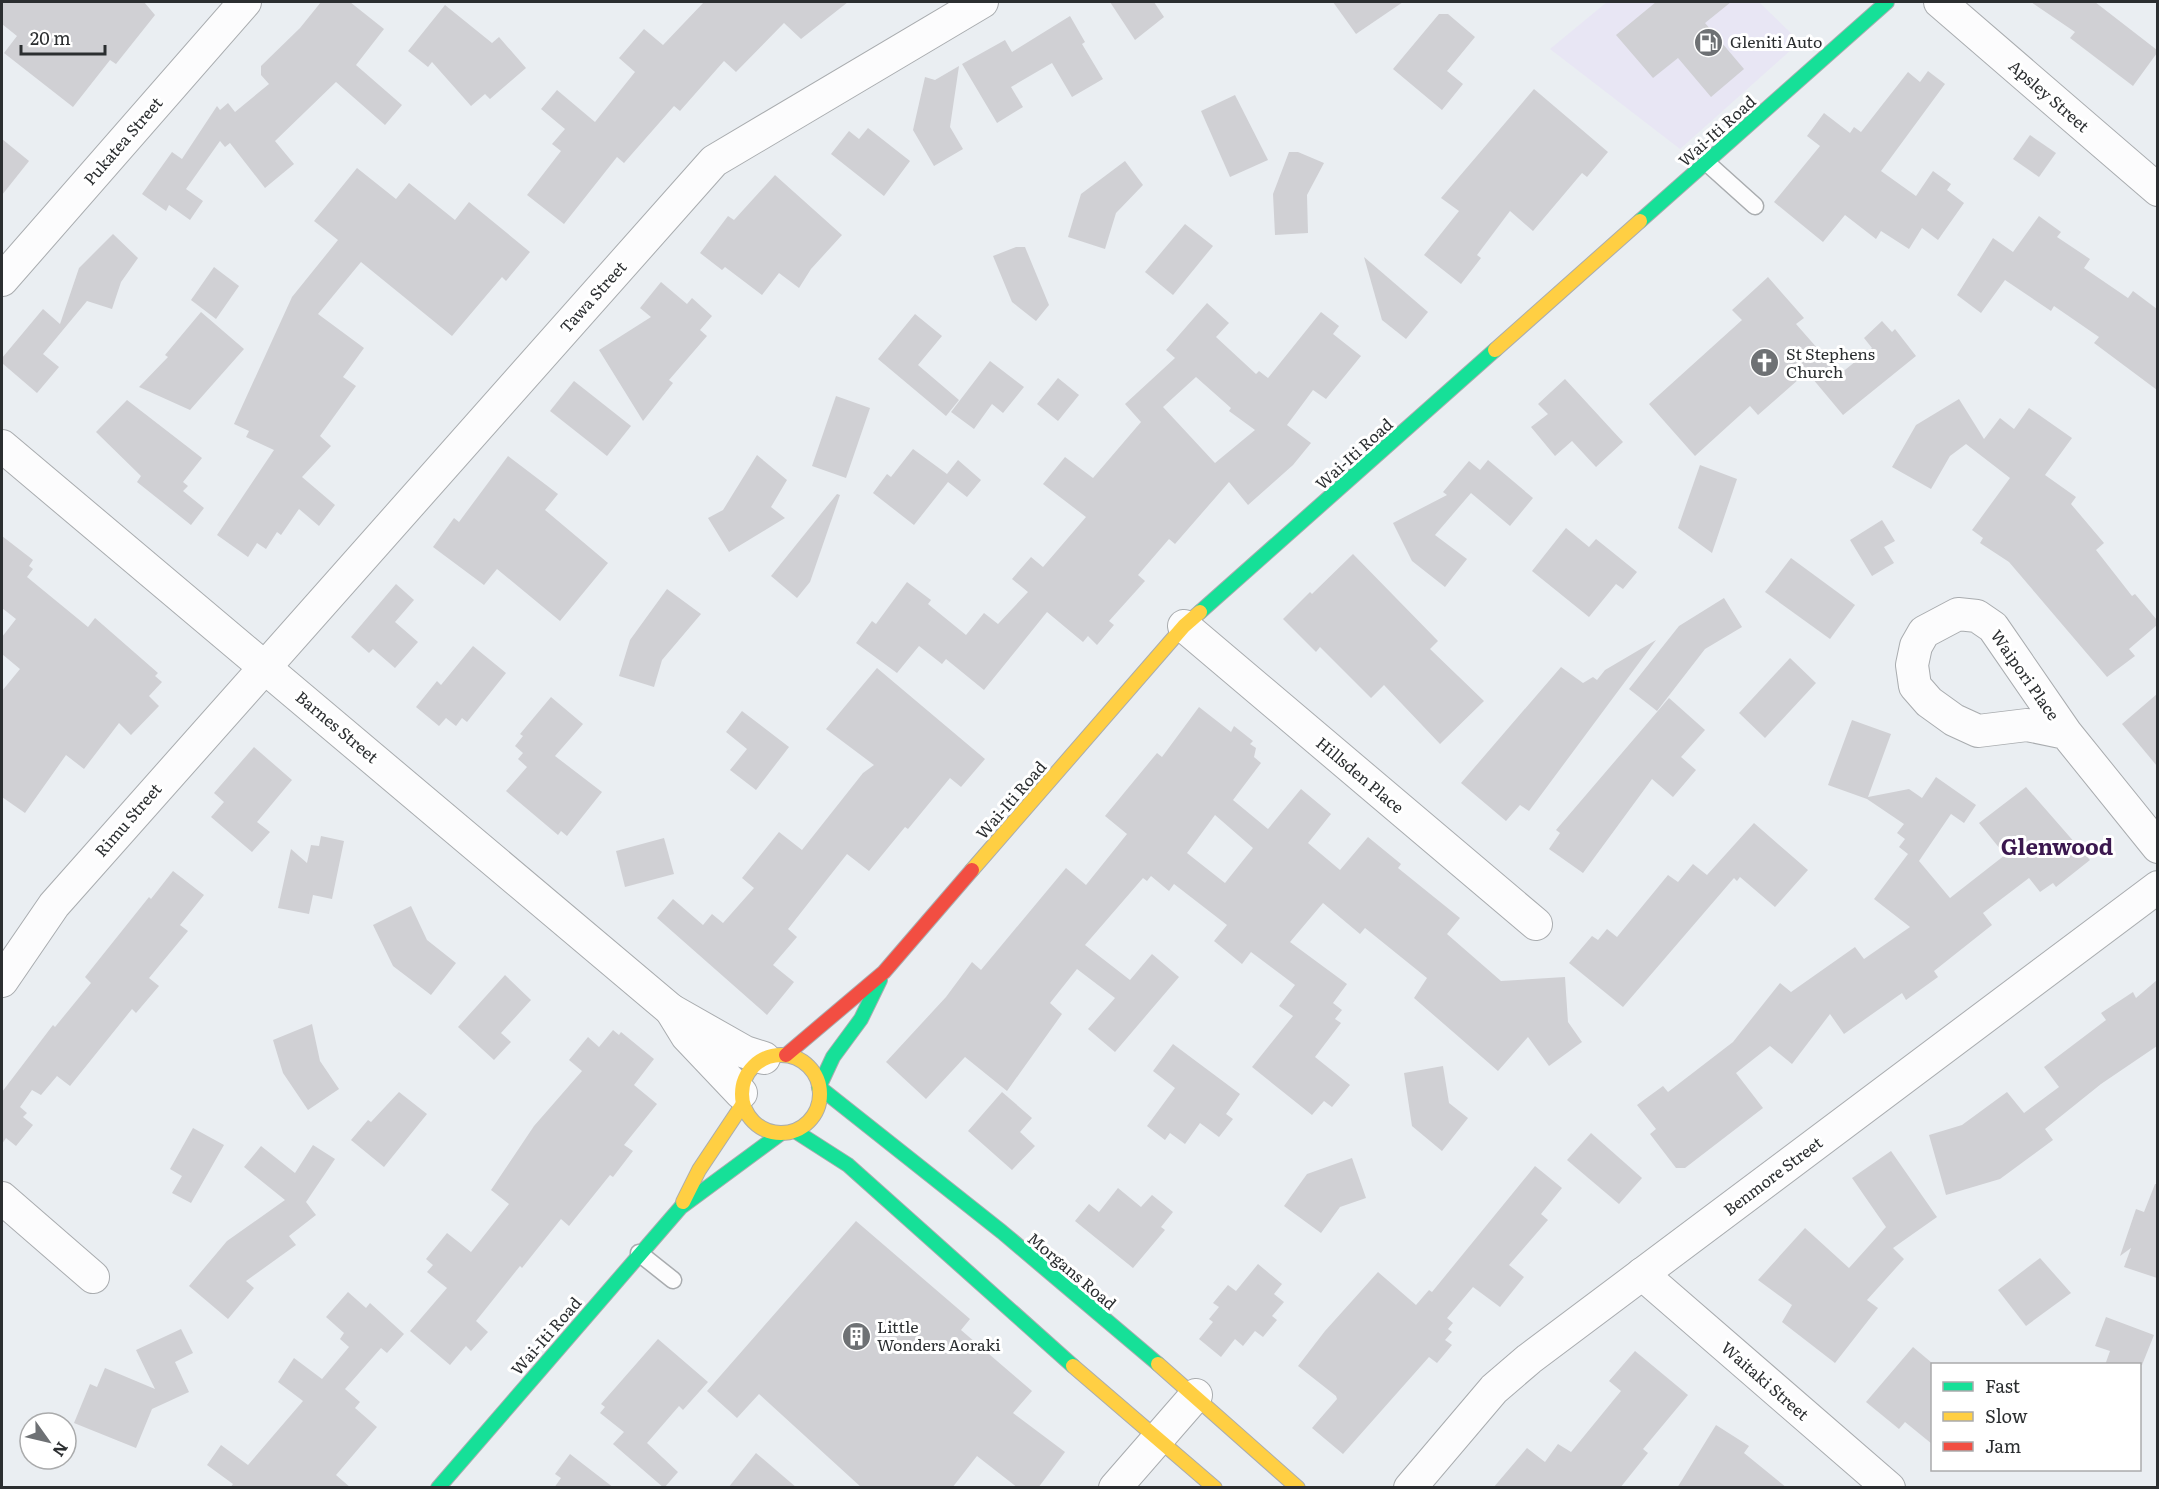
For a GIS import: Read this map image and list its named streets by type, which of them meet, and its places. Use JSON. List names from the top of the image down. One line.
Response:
{"streets":{"street":["Apsley Street","Wai-Iti Road","Pukatea Street","Tawa Street","Waipori Place","Barnes Street","Hillsden Place","Rimu Street","Benmore Street","Morgans Road","Waitaki Street"]},"crossings":[["Wai-Iti Road","Barnes Street"],["Wai-Iti Road","Hillsden Place"],["Wai-Iti Road","Morgans Road"],["Tawa Street","Barnes Street"],["Tawa Street","Rimu Street"],["Barnes Street","Rimu Street"],["Barnes Street","Morgans Road"],["Benmore Street","Waitaki Street"]],"districts":["Glenwood"],"places":{"fuel station":["Gleniti Auto"],"church":["St Stephens Church"],"building":["Little Wonders Aoraki"]},"legend":["Fast","Slow","Jam"],"scale_bar":"20 m","north":"bottom right"}
